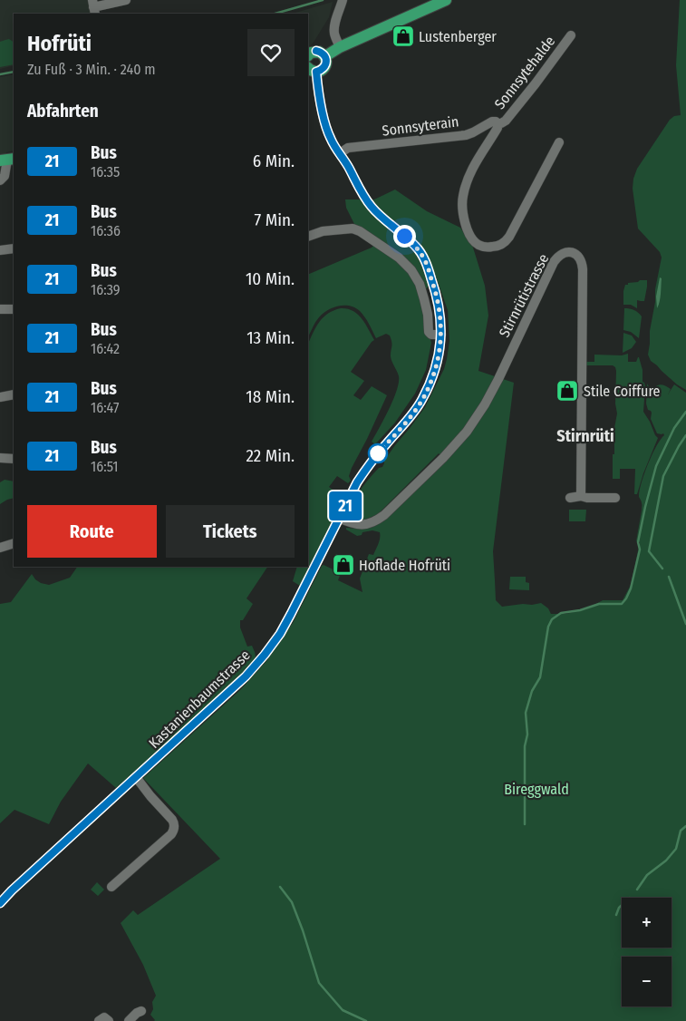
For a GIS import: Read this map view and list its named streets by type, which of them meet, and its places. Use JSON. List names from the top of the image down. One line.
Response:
{"streets":{"street":["Sonnsytehalde","Sonnsyterain","Stirnrütistrasse","Kastanienbaumstrasse"]},"crossings":[["Sonnsytehalde","Sonnsyterain"],["Sonnsyterain","Kastanienbaumstrasse"],["Stirnrütistrasse","Kastanienbaumstrasse"]],"districts":["Stirnrüti"],"parks":["Bireggwald"],"places":{"shop":["Lustenberger","Stile Coiffure","Hoflade Hofrüti"]},"lines":["bus line 21"],"page":{"on_map":"21","heading":[["Hofrüti","Zu Fuß · 3 Min. · 240 m"],"Abfahrten"],"list":[{"mark":"21","name":"Bus","note":"16:35","value":"6 Min."},{"mark":"21","name":"Bus","note":"16:36","value":"7 Min."},{"mark":"21","name":"Bus","note":"16:39","value":"10 Min."},{"mark":"21","name":"Bus","note":"16:42","value":"13 Min."},{"mark":"21","name":"Bus","note":"16:47","value":"18 Min."},{"mark":"21","name":"Bus","note":"16:51","value":"22 Min."}],"buttons":["Route","Tickets"],"map_buttons":["+","−"]}}
